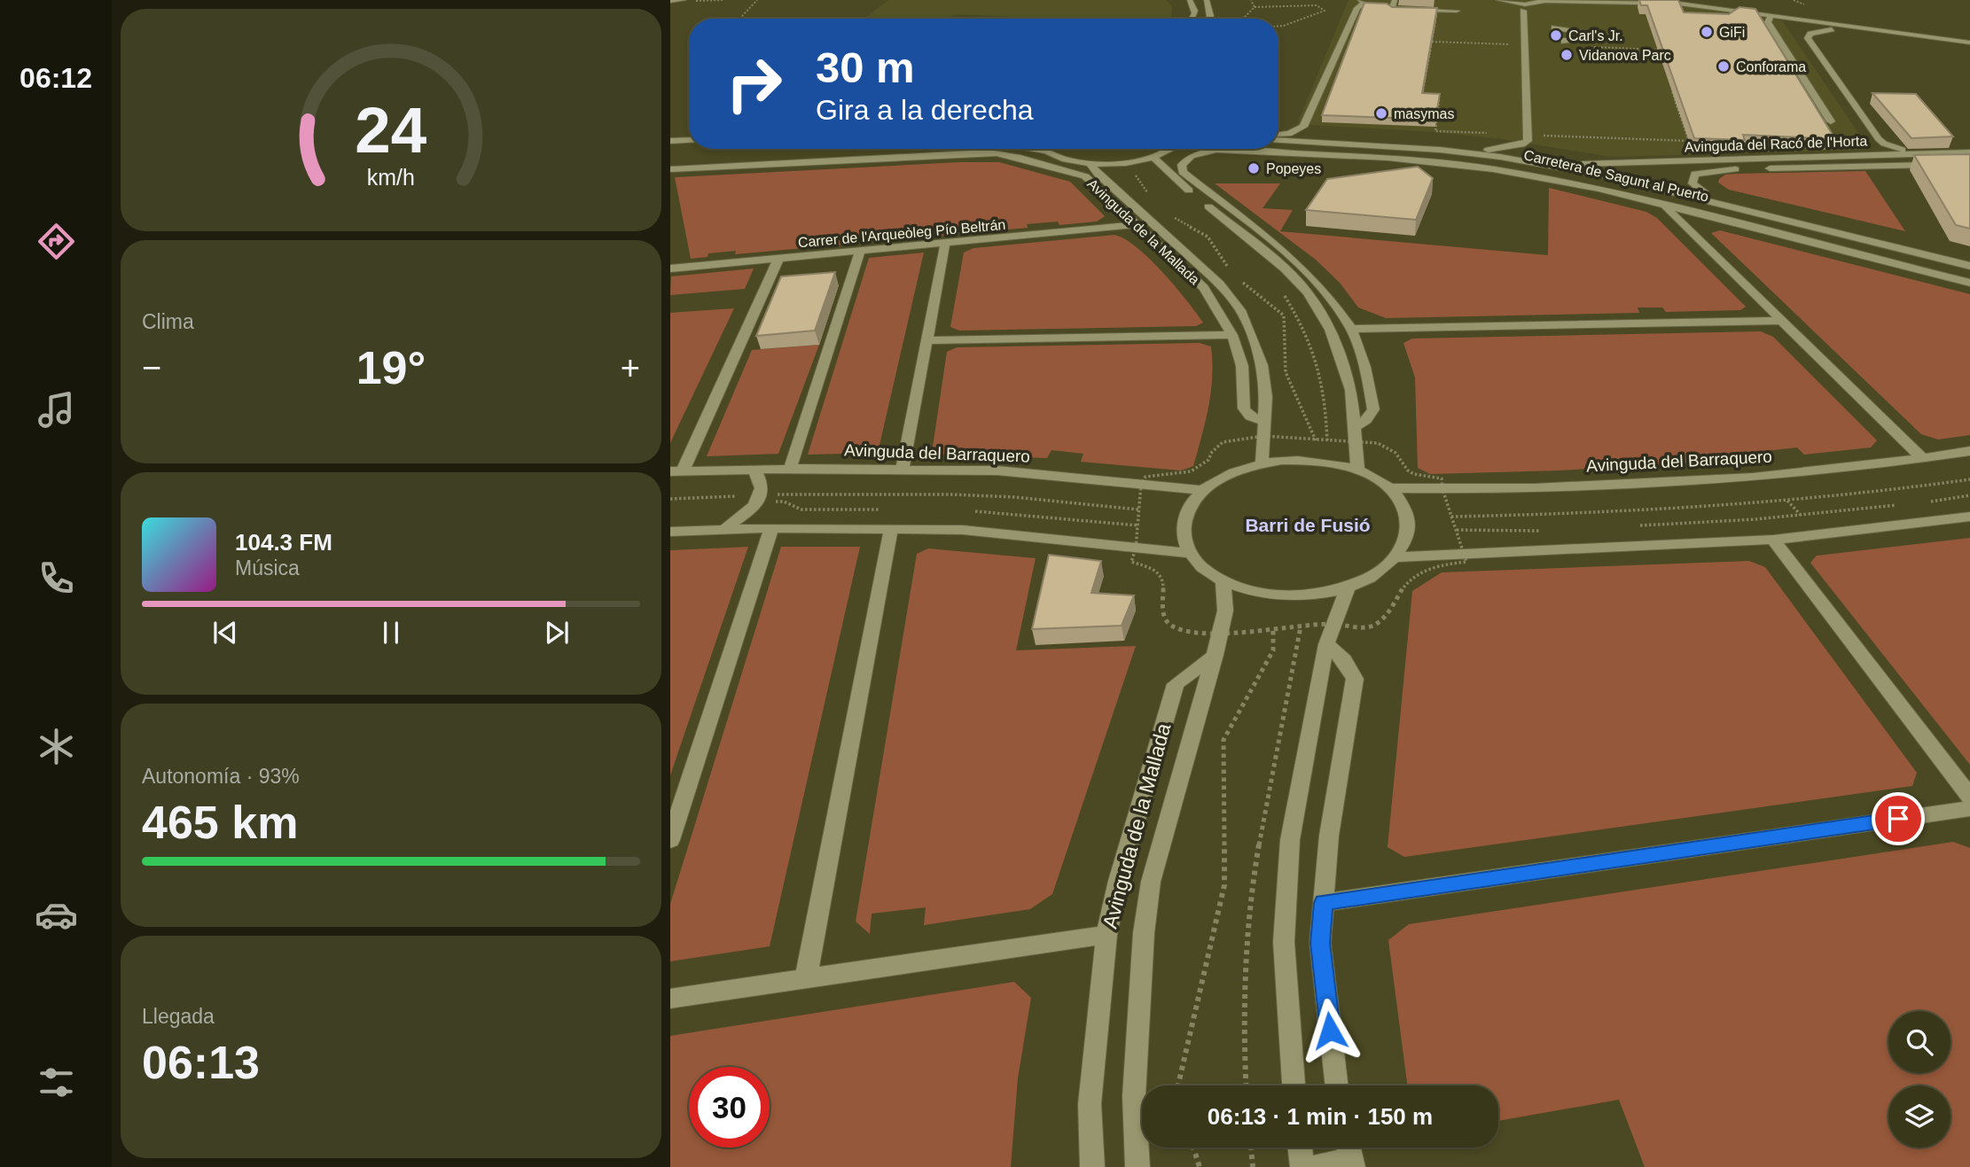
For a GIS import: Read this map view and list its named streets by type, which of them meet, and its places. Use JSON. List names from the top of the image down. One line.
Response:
{"streets":{"street":["Avinguda del Racó de l'Horta","Carretera de Sagunt al Puerto","Avinguda de la Mallada","Carrer de l'Arqueòleg Pío Beltrán","Avinguda del Barraquero"]},"crossings":[["Avinguda de la Mallada","Carrer de l'Arqueòleg Pío Beltrán"],["Avinguda de la Mallada","Avinguda del Barraquero"]],"districts":["Barri de Fusió"],"places":["GiFi","Carl's Jr.","Vidanova Parc","Conforama","masymas","Popeyes"],"page":{"tabs":"06:12","turn":["30 m","Gira a la derecha"],"tile":["Clima",["Autonomía · 93%","465 km"],["Llegada","06:13"]],"heat":["−","19°","+"],"song":["104.3 FM","Música"],"limit":"30","trip":"06:13 · 1 min · 150 m","gauge":["24","km/h"]}}
